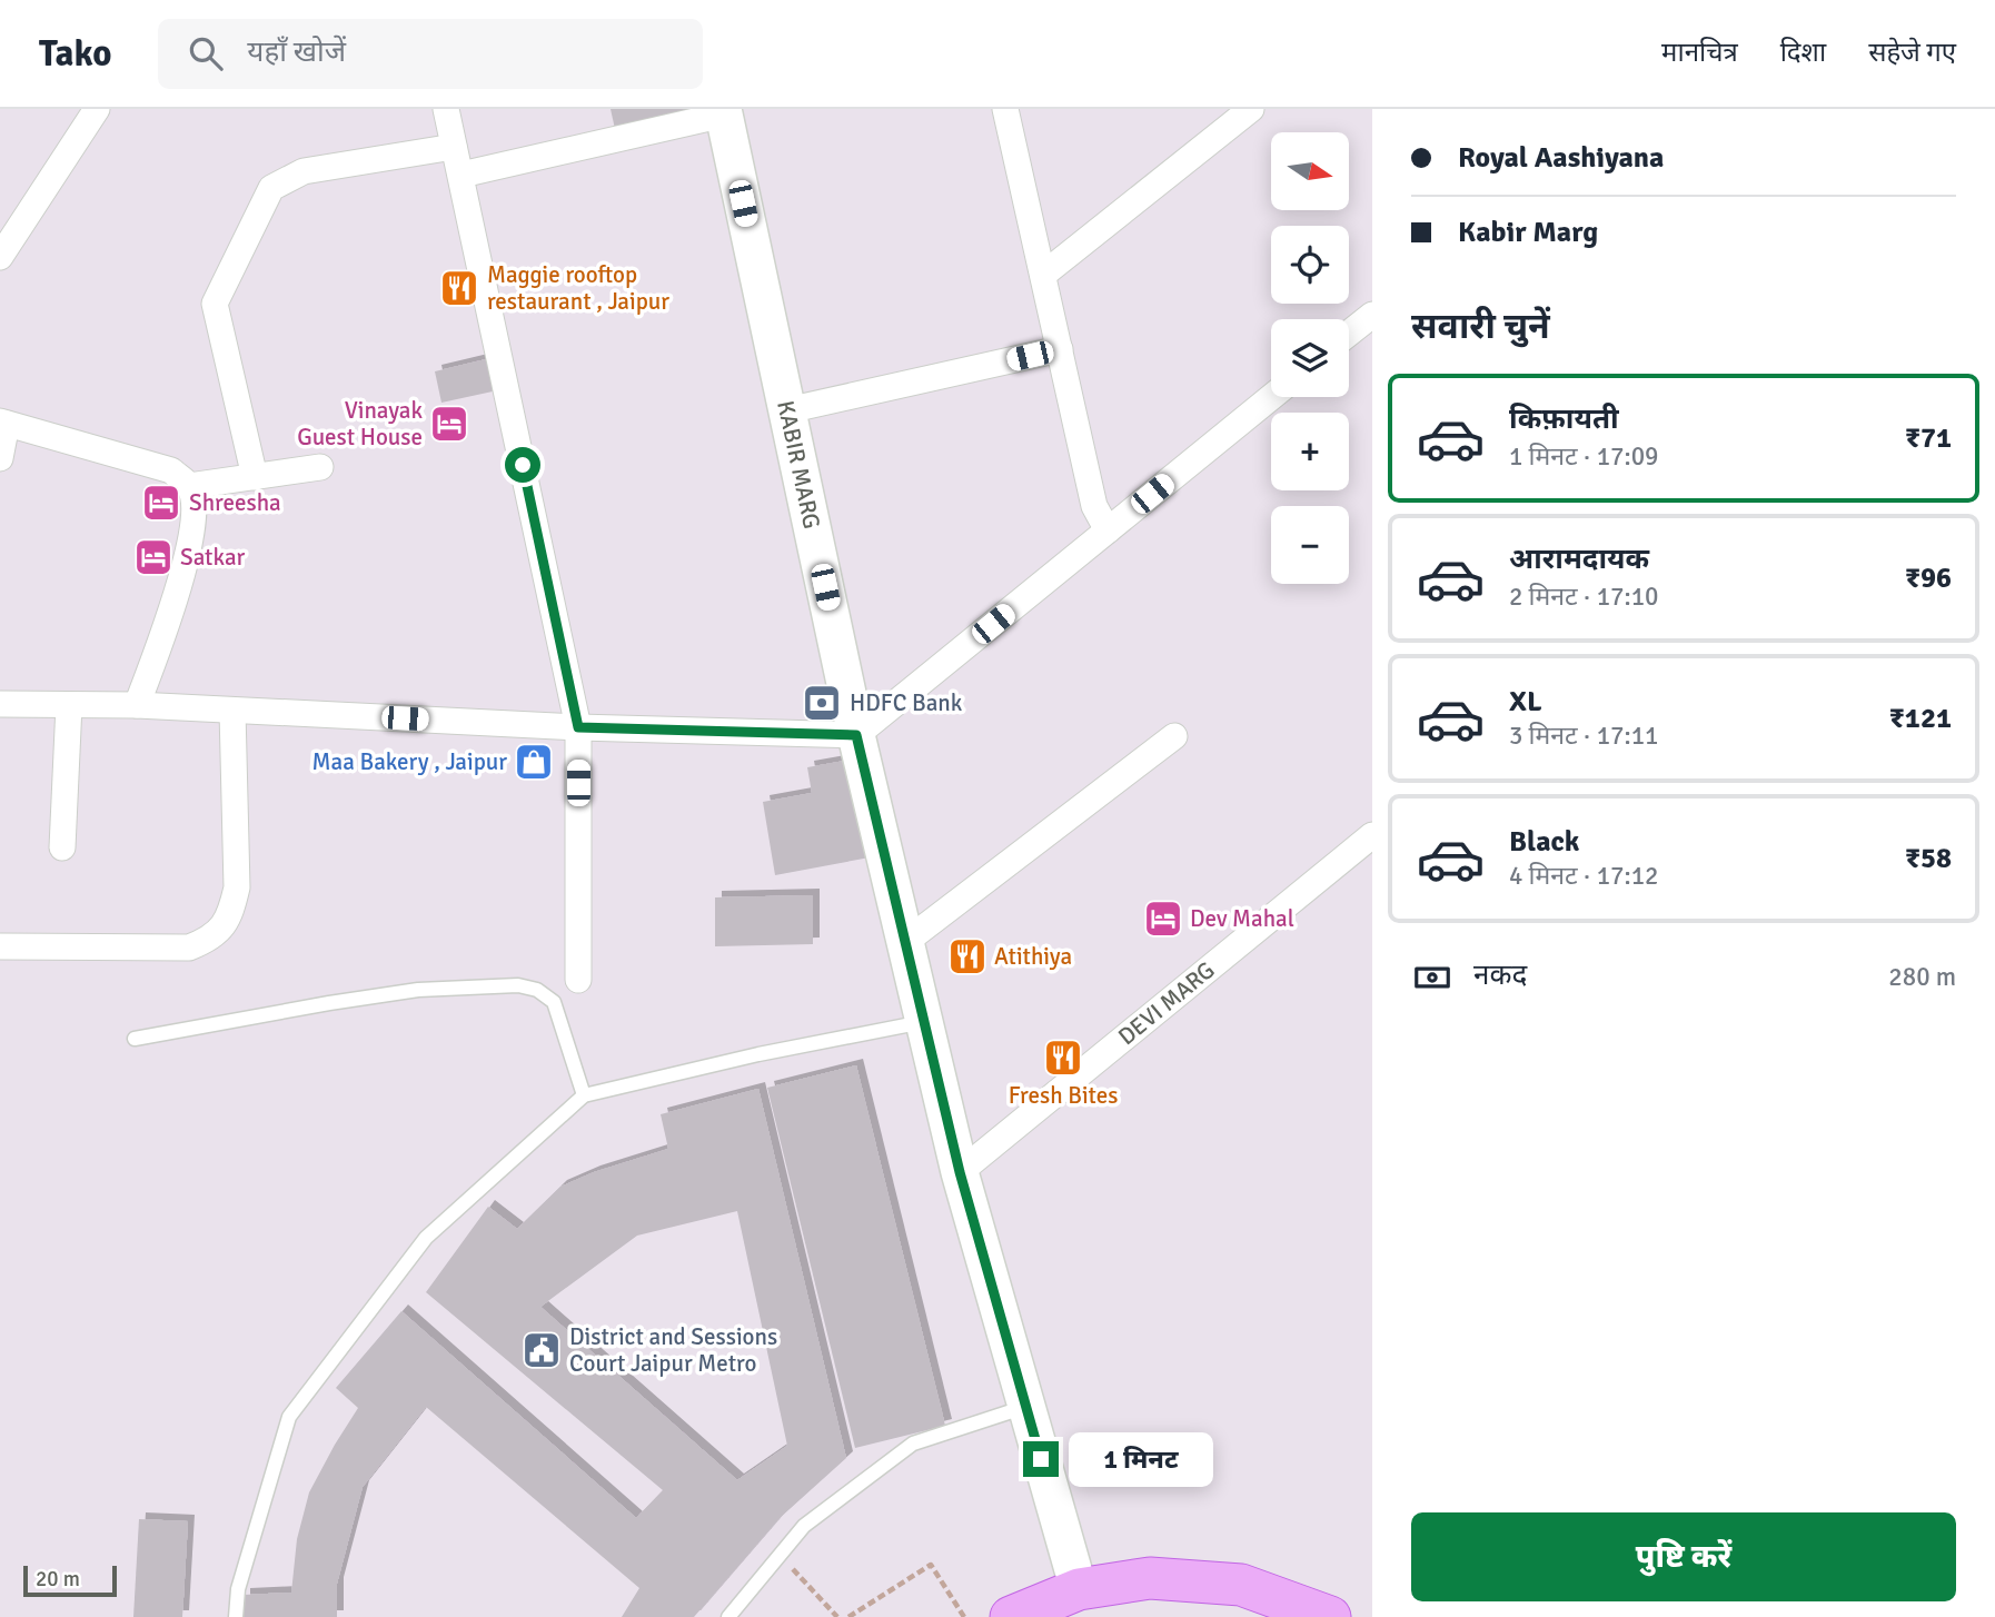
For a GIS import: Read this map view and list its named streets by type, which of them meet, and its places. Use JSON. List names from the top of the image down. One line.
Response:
{"streets":{"street":["KABIR MARG","DEVI MARG"]},"crossings":[["KABIR MARG","DEVI MARG"]],"places":{"restaurant":["Maggie rooftop restaurant , Jaipur","Atithiya","Fresh Bites"],"hotel":["Vinayak Guest House","Shreesha","Satkar","Dev Mahal"],"bank":["HDFC Bank"],"shop":["Maa Bakery , Jaipur"],"public building":["District and Sessions Court Jaipur Metro"]},"scale_bar":"20 m","north":"right","page":{"header":"Tako","search":"यहाँ खोजें","nav":["मानचित्र","दिशा","सहेजे गए"],"banner":["Royal Aashiyana","Kabir Marg"],"map_buttons":["+","−"],"heading":"सवारी चुनें","list":[{"name":"किफ़ायती","note":"1 मिनट · 17:09","value":"₹71"},{"name":"आरामदायक","note":"2 मिनट · 17:10","value":"₹96"},{"name":"XL","note":"3 मिनट · 17:11","value":"₹121"},{"name":"Black","note":"4 मिनट · 17:12","value":"₹58"}],"pay":["नकद","280 m"],"bubble":"1 मिनट","buttons":"पुष्टि करें","scale":"20 m"}}
